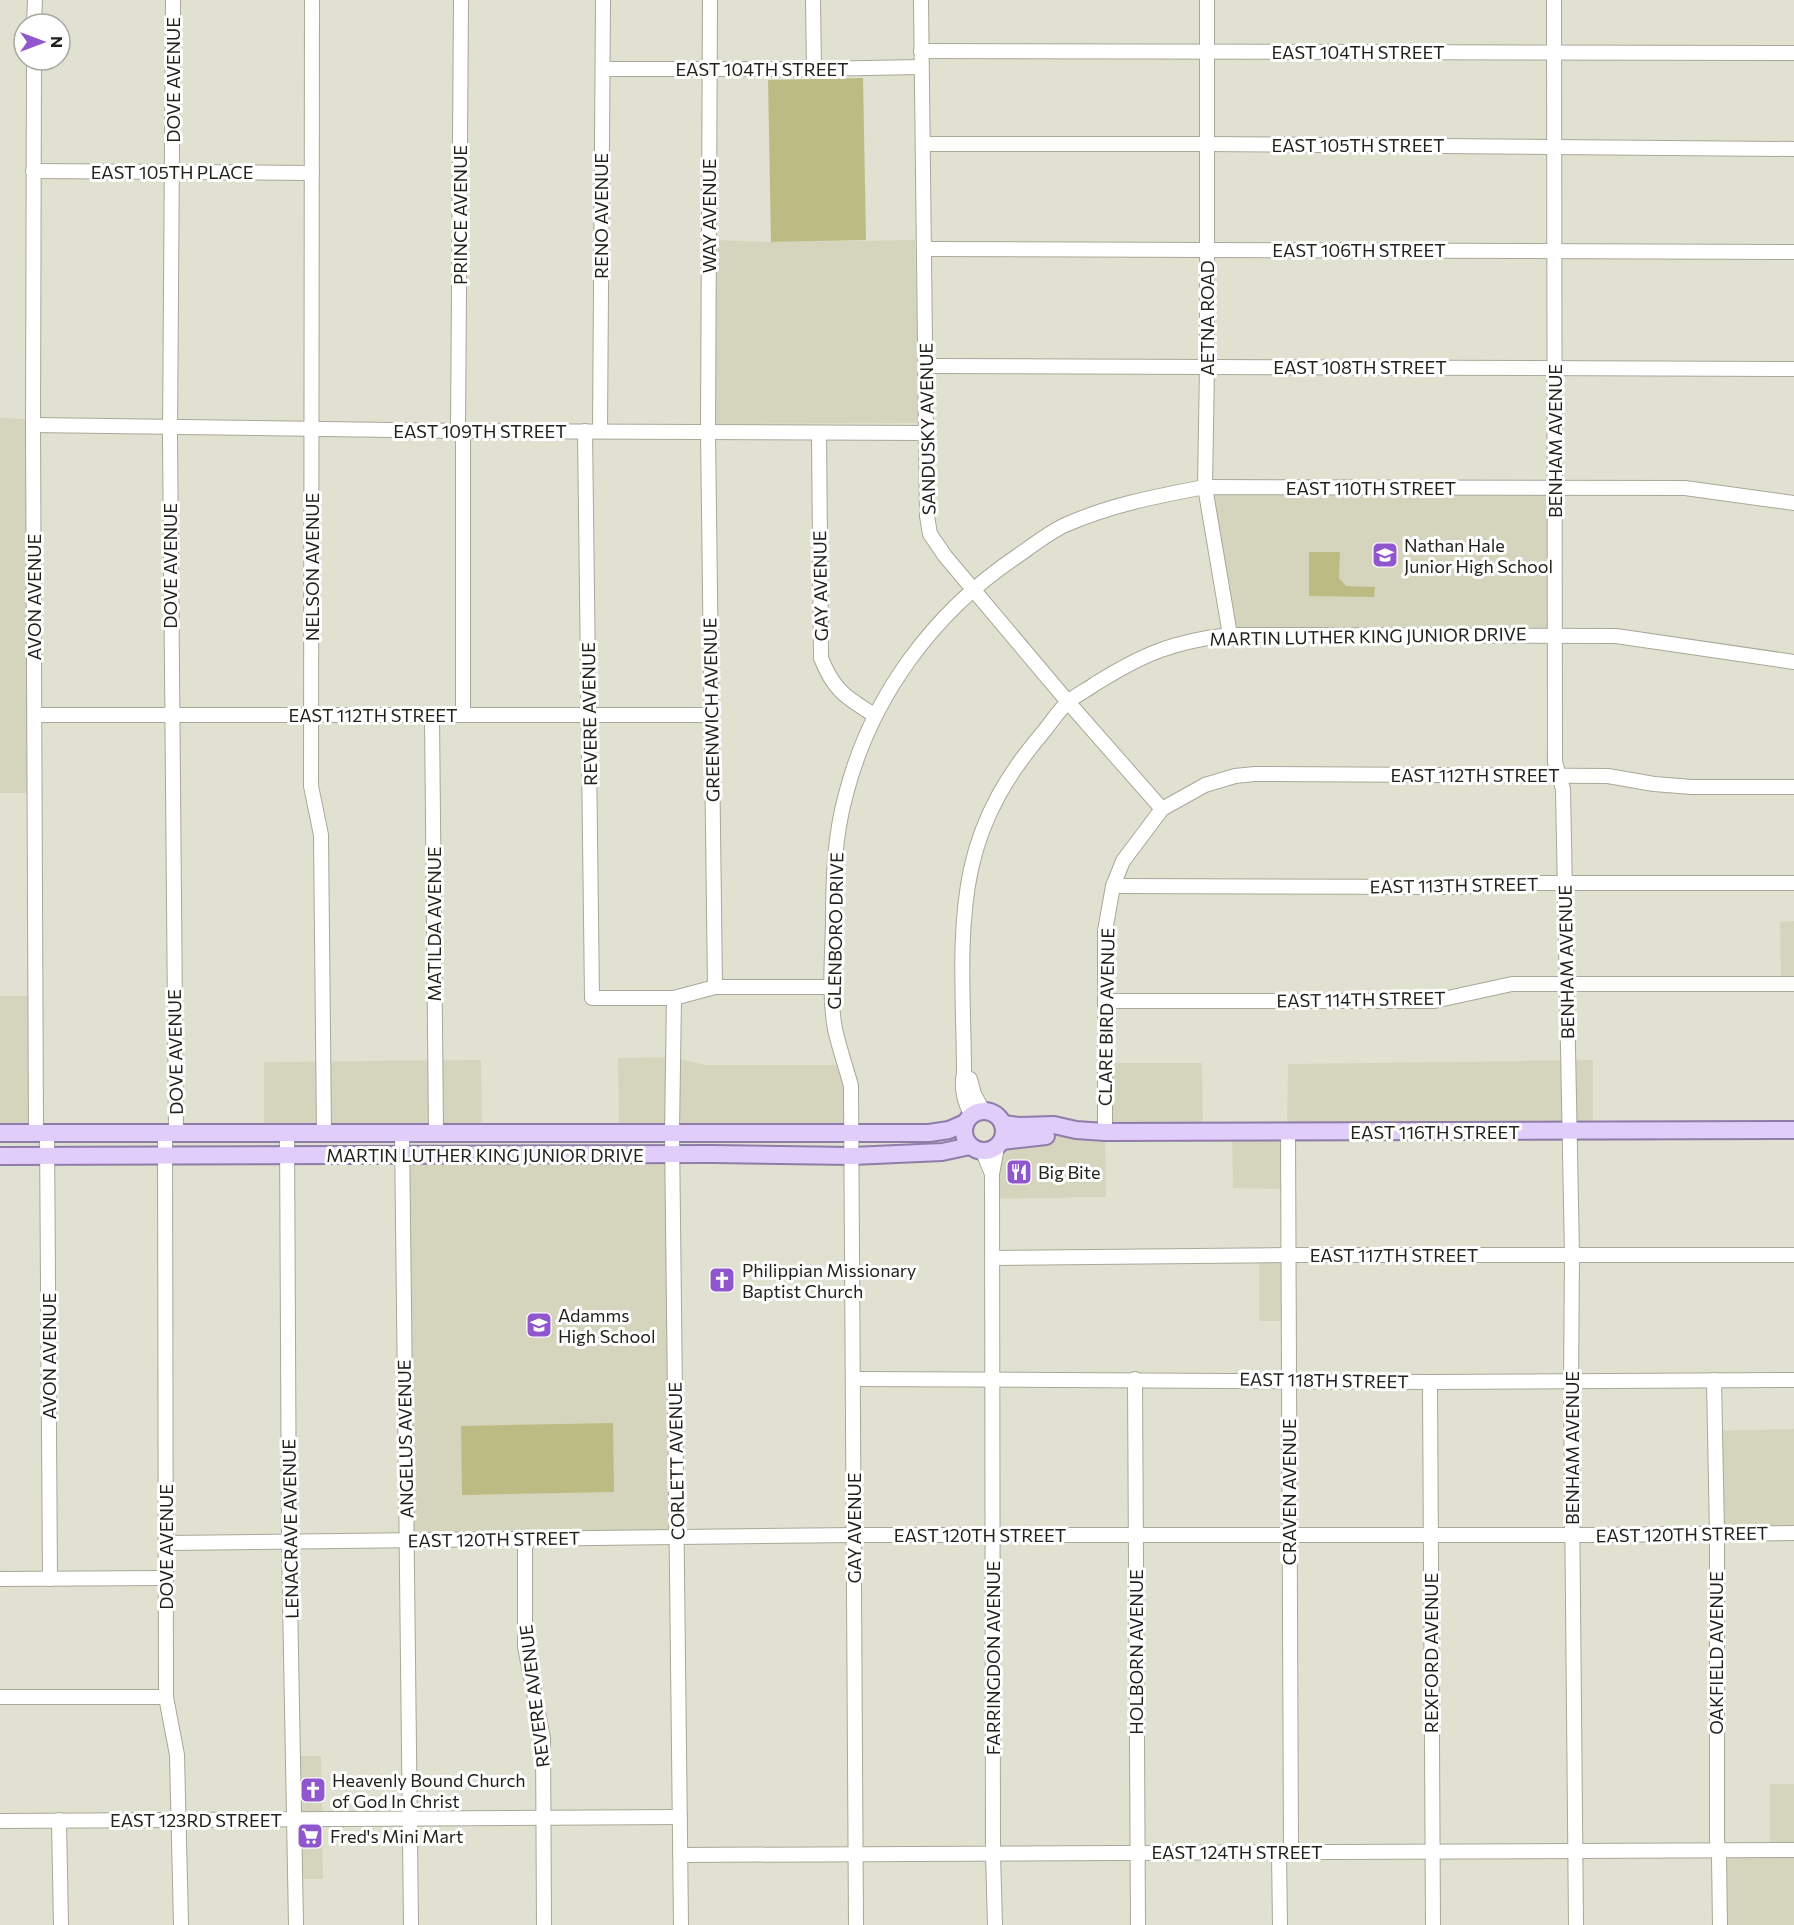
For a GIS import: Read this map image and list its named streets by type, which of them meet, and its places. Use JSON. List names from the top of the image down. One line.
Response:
{"streets":{"main road":["MARTIN LUTHER KING JUNIOR DRIVE","EAST 116TH STREET"],"street":["EAST 104TH STREET","DOVE AVENUE","EAST 105TH STREET","EAST 105TH PLACE","PRINCE AVENUE","RENO AVENUE","WAY AVENUE","EAST 106TH STREET","AETNA ROAD","EAST 108TH STREET","SANDUSKY AVENUE","EAST 109TH STREET","BENHAM AVENUE","EAST 110TH STREET","NELSON AVENUE","GAY AVENUE","AVON AVENUE","GREENWICH AVENUE","REVERE AVENUE","EAST 112TH STREET","EAST 113TH STREET","MATILDA AVENUE","GLENBORO DRIVE","EAST 114TH STREET","CLARE BIRD AVENUE","EAST 117TH STREET","EAST 118TH STREET","ANGELUS AVENUE","CORLETT AVENUE","CRAVEN AVENUE","LENACRAVE AVENUE","EAST 120TH STREET","HOLBORN AVENUE","REXFORD AVENUE","OAKFIELD AVENUE","FARRINGDON AVENUE","EAST 123RD STREET","EAST 124TH STREET"]},"crossings":[["EAST 104TH STREET","RENO AVENUE"],["EAST 104TH STREET","WAY AVENUE"],["EAST 104TH STREET","AETNA ROAD"],["EAST 104TH STREET","SANDUSKY AVENUE"],["EAST 104TH STREET","BENHAM AVENUE"],["DOVE AVENUE","EAST 105TH PLACE"],["DOVE AVENUE","EAST 109TH STREET"],["DOVE AVENUE","MARTIN LUTHER KING JUNIOR DRIVE"],["DOVE AVENUE","EAST 112TH STREET"],["DOVE AVENUE","EAST 120TH STREET"],["DOVE AVENUE","EAST 123RD STREET"],["EAST 105TH STREET","AETNA ROAD"],["EAST 105TH STREET","SANDUSKY AVENUE"],["EAST 105TH STREET","BENHAM AVENUE"],["EAST 105TH PLACE","NELSON AVENUE"],["EAST 105TH PLACE","AVON AVENUE"],["PRINCE AVENUE","EAST 109TH STREET"],["PRINCE AVENUE","EAST 112TH STREET"],["RENO AVENUE","EAST 109TH STREET"],["RENO AVENUE","REVERE AVENUE"],["WAY AVENUE","EAST 109TH STREET"],["WAY AVENUE","GREENWICH AVENUE"],["EAST 106TH STREET","AETNA ROAD"],["EAST 106TH STREET","SANDUSKY AVENUE"],["EAST 106TH STREET","BENHAM AVENUE"],["AETNA ROAD","EAST 108TH STREET"],["AETNA ROAD","EAST 110TH STREET"],["AETNA ROAD","MARTIN LUTHER KING JUNIOR DRIVE"],["EAST 108TH STREET","SANDUSKY AVENUE"],["EAST 108TH STREET","BENHAM AVENUE"],["SANDUSKY AVENUE","EAST 109TH STREET"],["SANDUSKY AVENUE","EAST 110TH STREET"],["SANDUSKY AVENUE","MARTIN LUTHER KING JUNIOR DRIVE"],["SANDUSKY AVENUE","EAST 112TH STREET"],["SANDUSKY AVENUE","GLENBORO DRIVE"],["SANDUSKY AVENUE","CLARE BIRD AVENUE"],["EAST 109TH STREET","NELSON AVENUE"],["EAST 109TH STREET","GAY AVENUE"],["EAST 109TH STREET","AVON AVENUE"],["EAST 109TH STREET","GREENWICH AVENUE"],["EAST 109TH STREET","REVERE AVENUE"],["BENHAM AVENUE","EAST 110TH STREET"],["BENHAM AVENUE","MARTIN LUTHER KING JUNIOR DRIVE"],["BENHAM AVENUE","EAST 112TH STREET"],["BENHAM AVENUE","EAST 113TH STREET"],["BENHAM AVENUE","EAST 114TH STREET"],["BENHAM AVENUE","EAST 116TH STREET"],["BENHAM AVENUE","EAST 117TH STREET"],["BENHAM AVENUE","EAST 118TH STREET"],["BENHAM AVENUE","EAST 120TH STREET"],["BENHAM AVENUE","EAST 124TH STREET"],["EAST 110TH STREET","GLENBORO DRIVE"],["NELSON AVENUE","MARTIN LUTHER KING JUNIOR DRIVE"],["NELSON AVENUE","EAST 112TH STREET"],["GAY AVENUE","MARTIN LUTHER KING JUNIOR DRIVE"],["GAY AVENUE","GLENBORO DRIVE"],["GAY AVENUE","EAST 118TH STREET"],["GAY AVENUE","EAST 120TH STREET"],["GAY AVENUE","EAST 124TH STREET"],["AVON AVENUE","MARTIN LUTHER KING JUNIOR DRIVE"],["AVON AVENUE","EAST 112TH STREET"],["MARTIN LUTHER KING JUNIOR DRIVE","MATILDA AVENUE"],["MARTIN LUTHER KING JUNIOR DRIVE","GLENBORO DRIVE"],["MARTIN LUTHER KING JUNIOR DRIVE","EAST 116TH STREET"],["MARTIN LUTHER KING JUNIOR DRIVE","ANGELUS AVENUE"],["MARTIN LUTHER KING JUNIOR DRIVE","CORLETT AVENUE"],["MARTIN LUTHER KING JUNIOR DRIVE","LENACRAVE AVENUE"],["MARTIN LUTHER KING JUNIOR DRIVE","FARRINGDON AVENUE"],["GREENWICH AVENUE","EAST 112TH STREET"],["REVERE AVENUE","EAST 112TH STREET"],["REVERE AVENUE","CORLETT AVENUE"],["REVERE AVENUE","EAST 120TH STREET"],["REVERE AVENUE","EAST 123RD STREET"],["EAST 112TH STREET","MATILDA AVENUE"],["EAST 112TH STREET","CLARE BIRD AVENUE"],["EAST 113TH STREET","CLARE BIRD AVENUE"],["EAST 114TH STREET","CLARE BIRD AVENUE"],["CLARE BIRD AVENUE","EAST 116TH STREET"],["EAST 116TH STREET","CRAVEN AVENUE"],["EAST 116TH STREET","FARRINGDON AVENUE"],["EAST 117TH STREET","CRAVEN AVENUE"],["EAST 117TH STREET","FARRINGDON AVENUE"],["EAST 118TH STREET","CRAVEN AVENUE"],["EAST 118TH STREET","HOLBORN AVENUE"],["EAST 118TH STREET","REXFORD AVENUE"],["EAST 118TH STREET","OAKFIELD AVENUE"],["EAST 118TH STREET","FARRINGDON AVENUE"],["ANGELUS AVENUE","EAST 120TH STREET"],["ANGELUS AVENUE","EAST 123RD STREET"],["CORLETT AVENUE","EAST 120TH STREET"],["CORLETT AVENUE","EAST 123RD STREET"],["CORLETT AVENUE","EAST 124TH STREET"],["CRAVEN AVENUE","EAST 120TH STREET"],["CRAVEN AVENUE","EAST 124TH STREET"],["LENACRAVE AVENUE","EAST 120TH STREET"],["LENACRAVE AVENUE","EAST 123RD STREET"],["EAST 120TH STREET","HOLBORN AVENUE"],["EAST 120TH STREET","REXFORD AVENUE"],["EAST 120TH STREET","OAKFIELD AVENUE"],["EAST 120TH STREET","FARRINGDON AVENUE"],["HOLBORN AVENUE","EAST 124TH STREET"],["REXFORD AVENUE","EAST 124TH STREET"],["OAKFIELD AVENUE","EAST 124TH STREET"],["FARRINGDON AVENUE","EAST 124TH STREET"]],"places":{"school or university":["Nathan Hale Junior High School","Adamms High School"],"restaurant":["Big Bite"],"church":["Philippian Missionary Baptist Church","Heavenly Bound Church of God In Christ"],"supermarket":["Fred's Mini Mart"]},"north":"right"}
